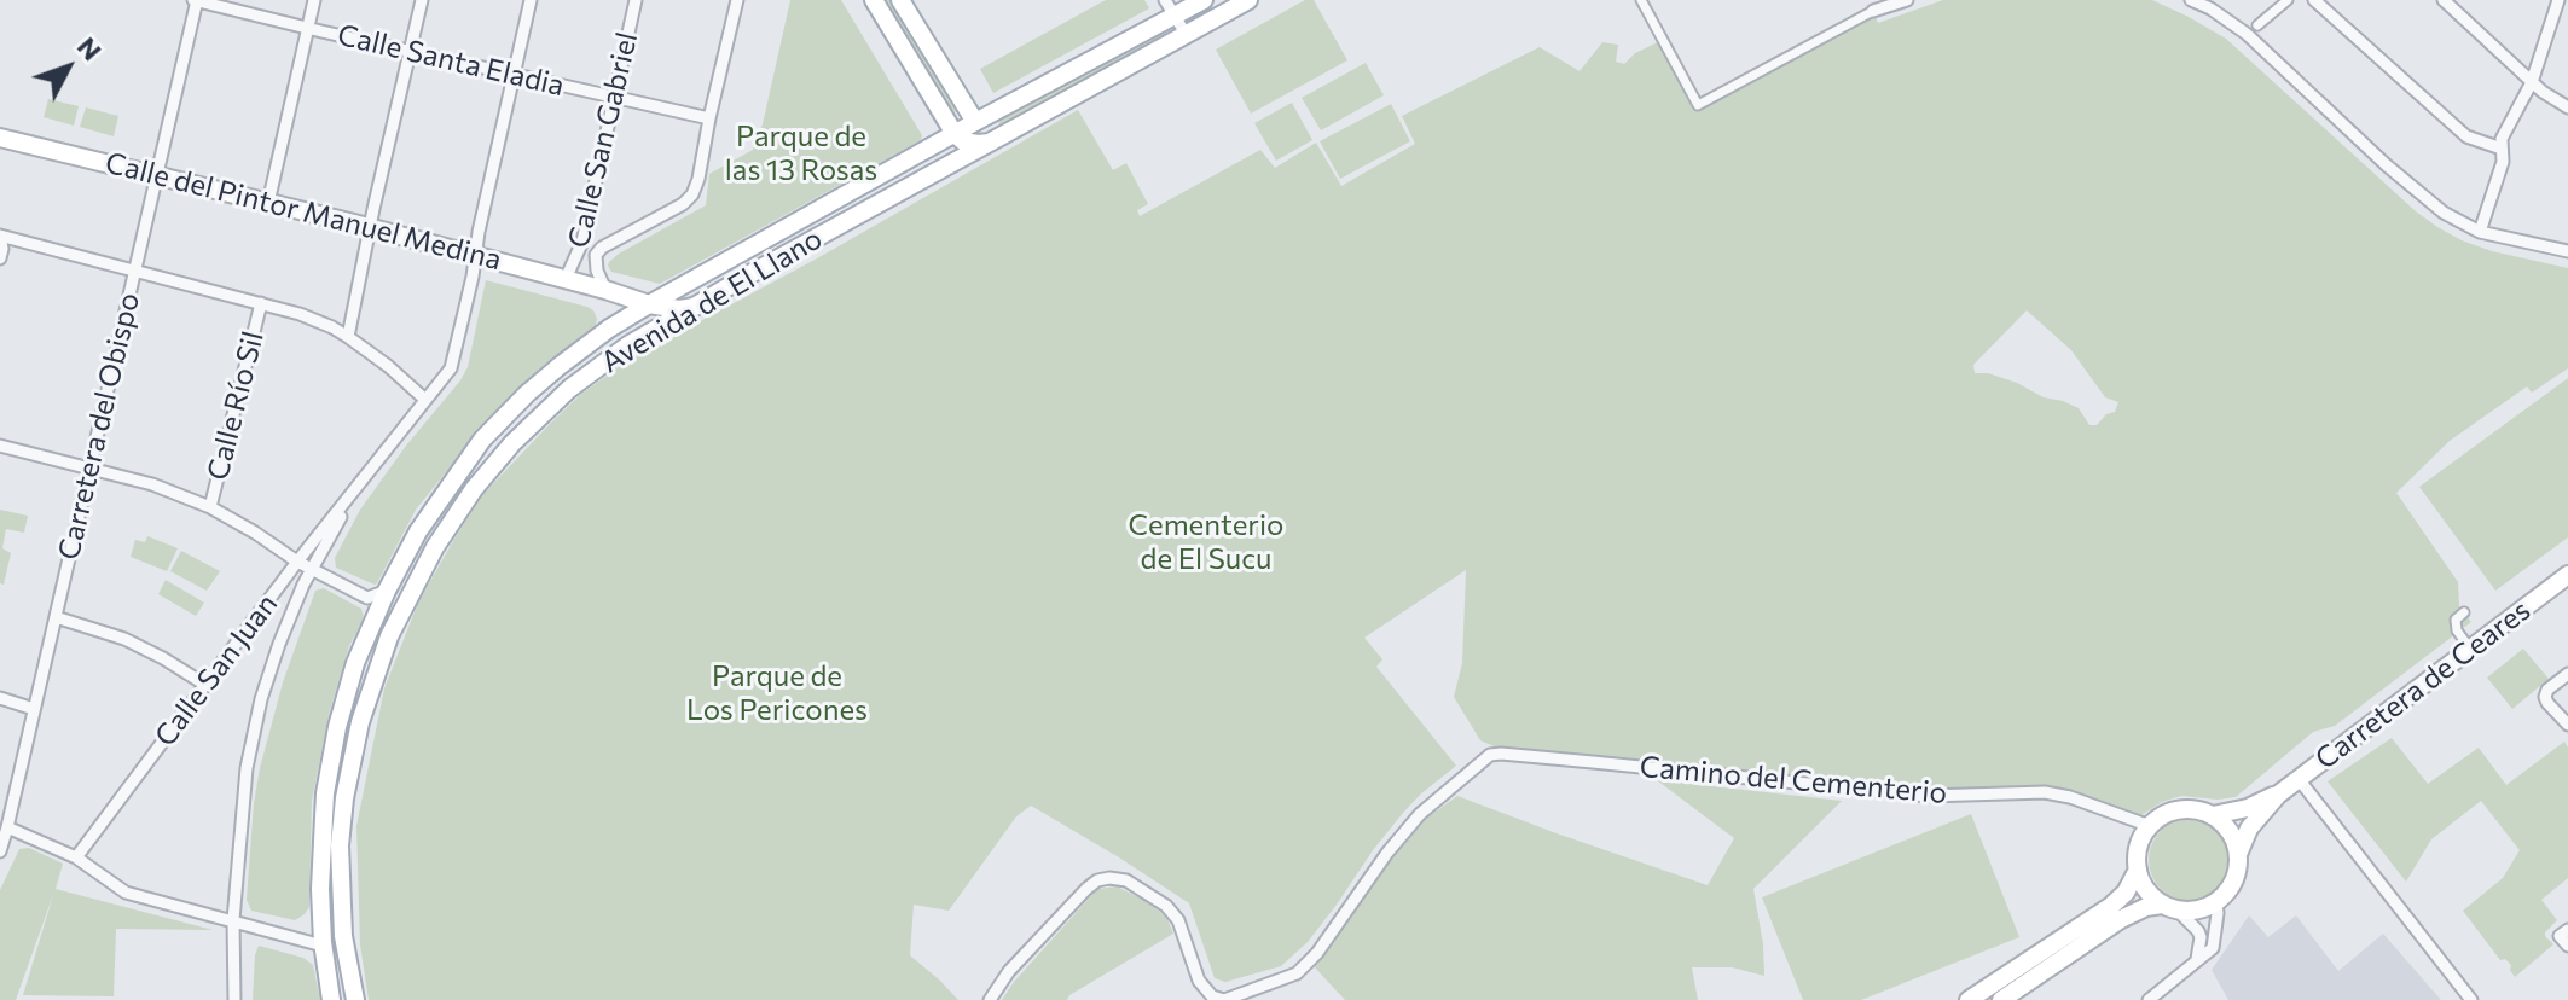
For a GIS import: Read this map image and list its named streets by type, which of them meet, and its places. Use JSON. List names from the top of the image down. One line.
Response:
{"streets":{"main road":["Calle del Pintor Manuel Medina","Avenida de El Llano","Carretera de Ceares"],"street":["Calle Santa Eladia","Calle San Gabriel","Calle Río Sil","Carretera del Obispo","Calle San Juan","Camino del Cementerio"]},"crossings":[["Calle Santa Eladia","Calle San Gabriel"],["Calle Santa Eladia","Carretera del Obispo"],["Calle Santa Eladia","Calle San Juan"],["Calle San Gabriel","Calle del Pintor Manuel Medina"],["Calle del Pintor Manuel Medina","Avenida de El Llano"],["Calle del Pintor Manuel Medina","Carretera del Obispo"],["Calle del Pintor Manuel Medina","Calle San Juan"],["Carretera de Ceares","Camino del Cementerio"]],"parks":["Parque de las 13 Rosas","Cementerio de El Sucu","Parque de Los Pericones"],"north":"top right"}
